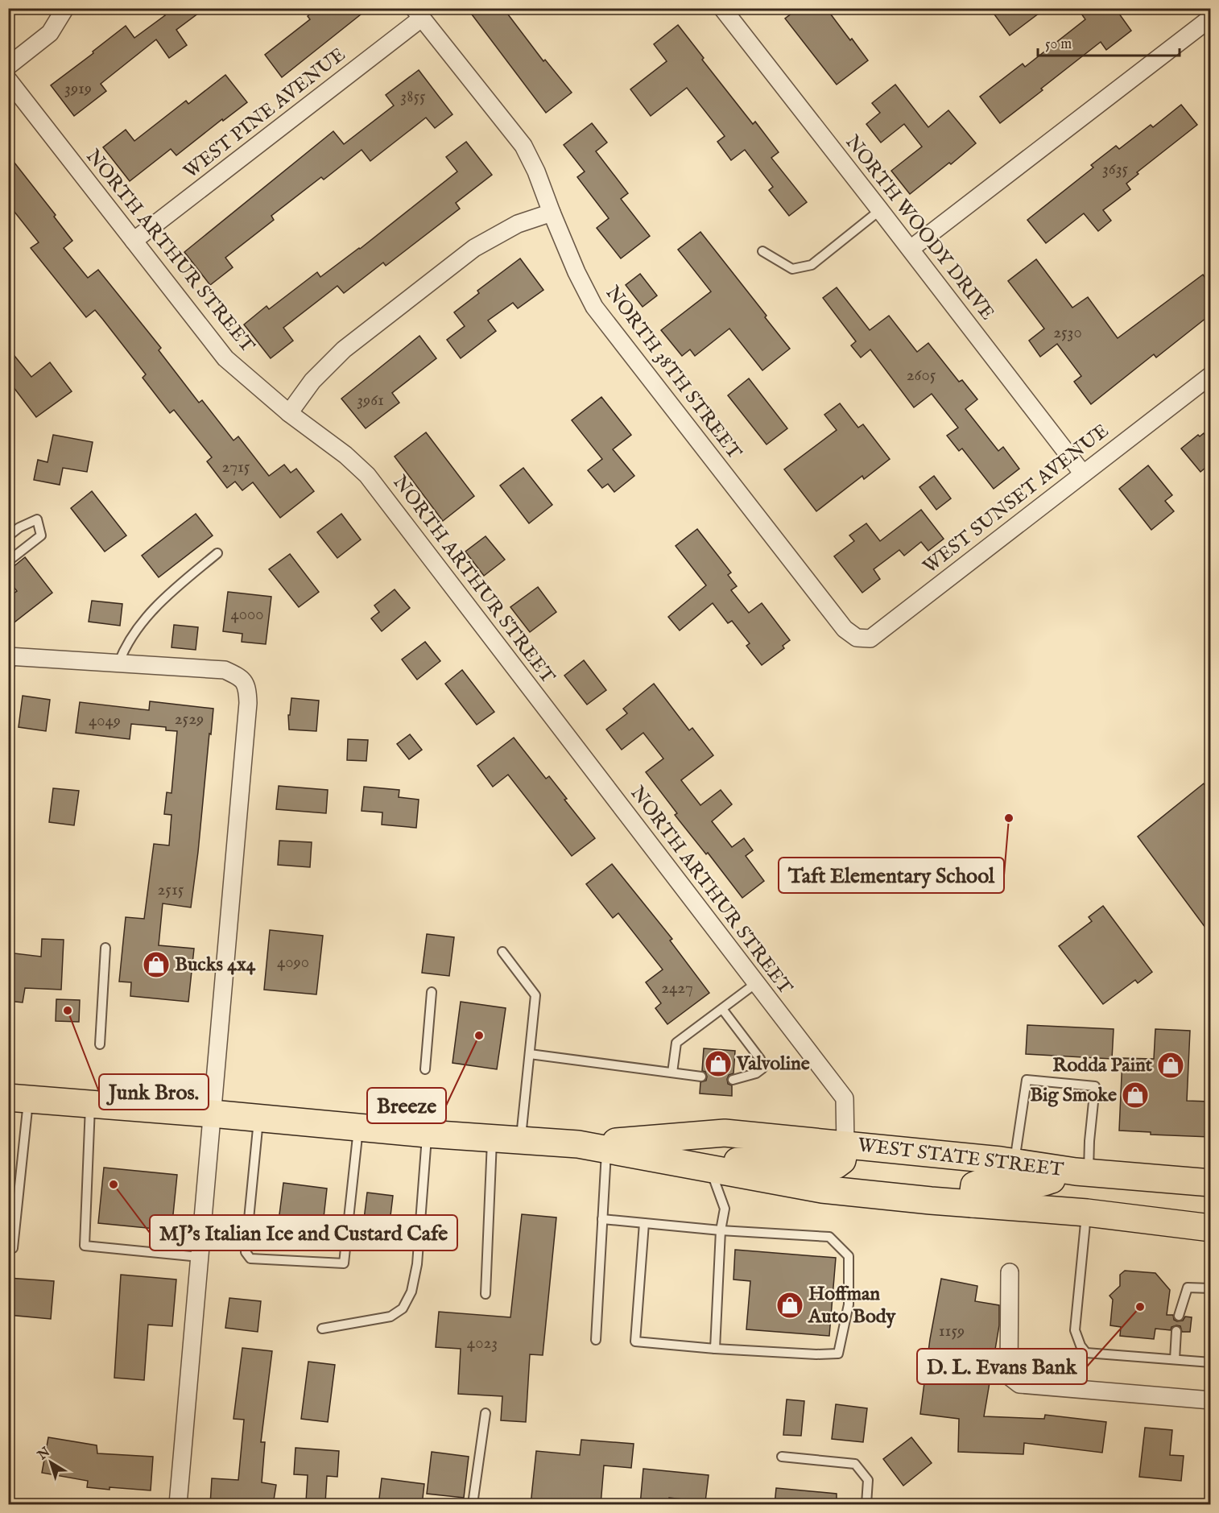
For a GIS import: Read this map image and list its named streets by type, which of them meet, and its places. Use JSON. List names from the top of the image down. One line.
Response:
{"streets":{"main road":["WEST STATE STREET"],"street":["WEST PINE AVENUE","NORTH WOODY DRIVE","NORTH ARTHUR STREET","NORTH 38TH STREET","WEST SUNSET AVENUE"]},"crossings":[["WEST PINE AVENUE","NORTH ARTHUR STREET"],["WEST PINE AVENUE","NORTH 38TH STREET"],["NORTH WOODY DRIVE","WEST SUNSET AVENUE"],["NORTH ARTHUR STREET","WEST STATE STREET"],["NORTH 38TH STREET","WEST SUNSET AVENUE"]],"places":{"other":["Taft Elementary School","Junk Bros.","Breeze","MJ's Italian Ice and Custard Cafe","D. L. Evans Bank"],"shop":["Bucks 4x4","Valvoline","Rodda Paint","Big Smoke","Hoffman Auto Body"]},"house_numbers":["3919","3855","3635","2530","2605","3961","2715","4000","2529","4049","2515","4090","2427","1159","4023"],"scale_bar":"50 m","north":"top left"}
